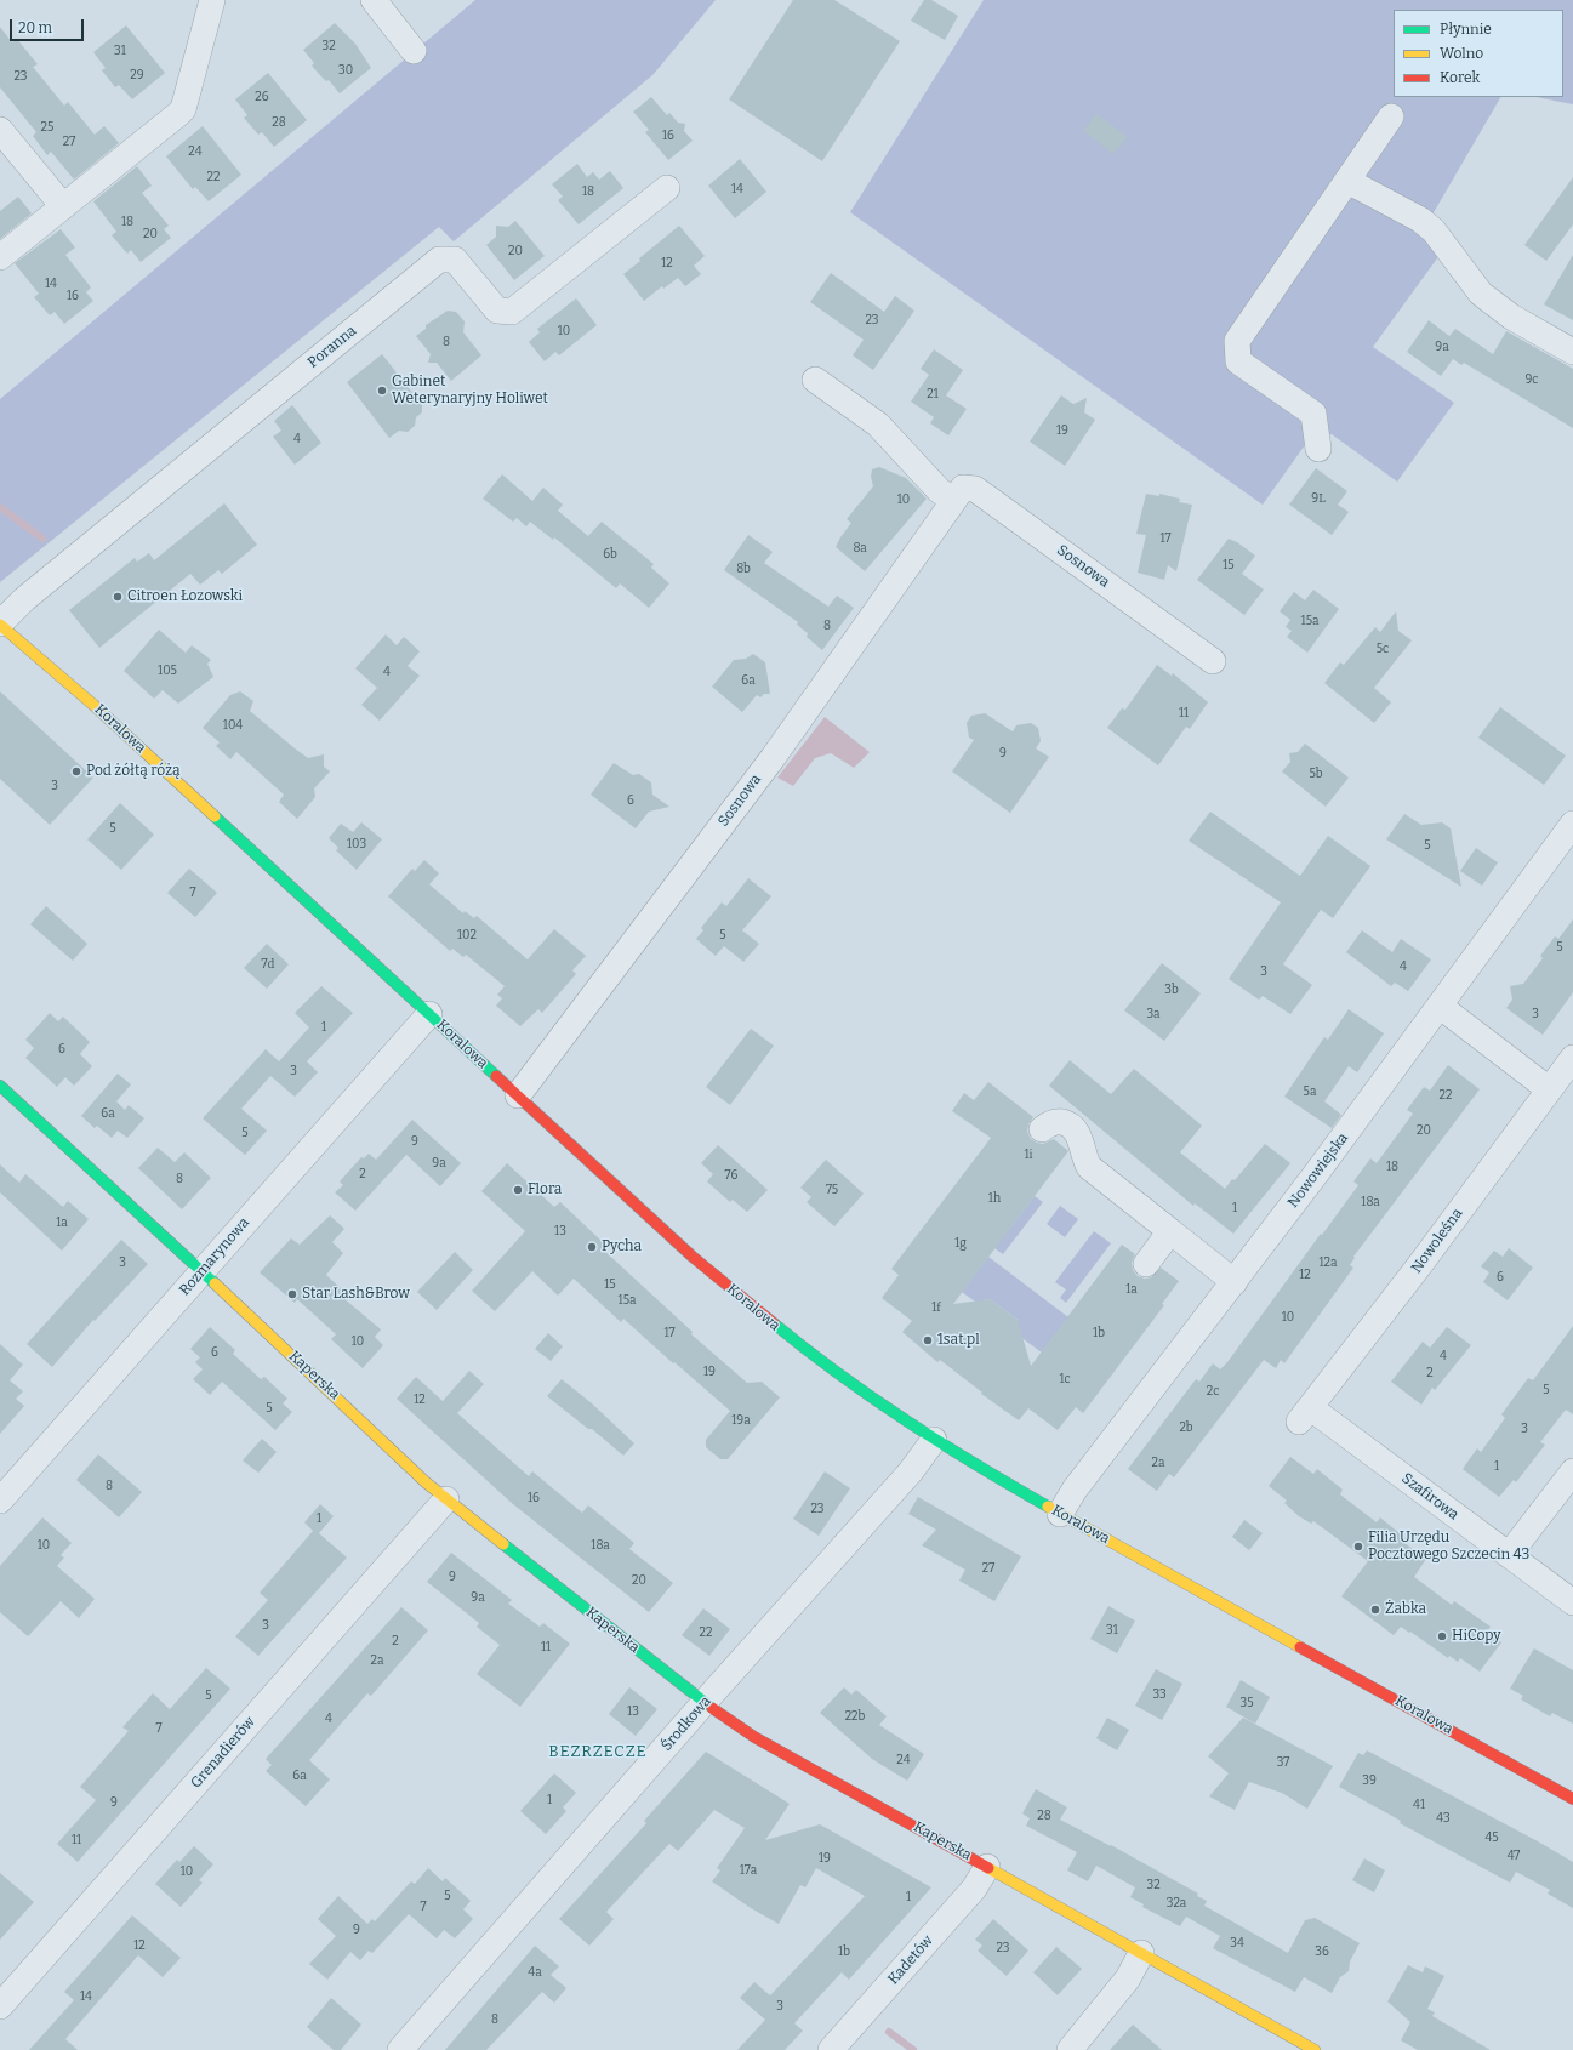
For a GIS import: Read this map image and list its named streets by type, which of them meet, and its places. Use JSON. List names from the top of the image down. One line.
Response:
{"streets":{"street":["Poranna","Sosnowa","Koralowa","Nowowiejska","Nowoleśna","Rozmarynowa","Kaperska","Szafirowa","Środkowa","Grenadierów","Kadetów"]},"crossings":[["Poranna","Koralowa"],["Sosnowa","Koralowa"],["Koralowa","Nowowiejska"],["Koralowa","Rozmarynowa"],["Koralowa","Środkowa"],["Nowoleśna","Szafirowa"],["Rozmarynowa","Kaperska"],["Kaperska","Środkowa"],["Kaperska","Grenadierów"],["Kaperska","Kadetów"]],"districts":["BEZRZECZE"],"places":["Gabinet Weterynaryjny Holiwet","Citroen Łozowski","Pod żółtą różą","Flora","Pycha","Star Lash&Brow","1sat.pl","Filia Urzędu Pocztowego Szczecin 43","Żabka","HiCopy"],"house_numbers":["32","31","30","29","23","26","28","25","16","27","24","22","14","18","18","20","20","12","14","16","23","10","8","9a","9c","21","19","4","9L","10","17","8a","6b","15","8b","15a","8","5c","105","4","6a","11","104","9","5b","3","6","5","103","5","7","102","5","5","7d","4","3","3b","3a","3","1","6","3","5a","22","6a","20","5","9","1i","9a","18","2","76","8","75","1h","18a","1","1a","13","1g","3","12a","12","6","15","1a","15a","1f","10","17","1b","10","6","4","19","2","1c","5","2c","12","5","19a","2b","3","2a","1","8","16","23","1","10","18a","27","9","20","9a","3","31","22","2","11","2a","33","5","35","13","22b","4","7","24","37","6a","39","1","9","41","28","43","45","11","47","19","17a","10","32","5","1","32a","7","9","34","12","23","1b","36","4a","14","3","8"],"legend":["Płynnie","Wolno","Korek"],"scale_bar":"20 m"}
